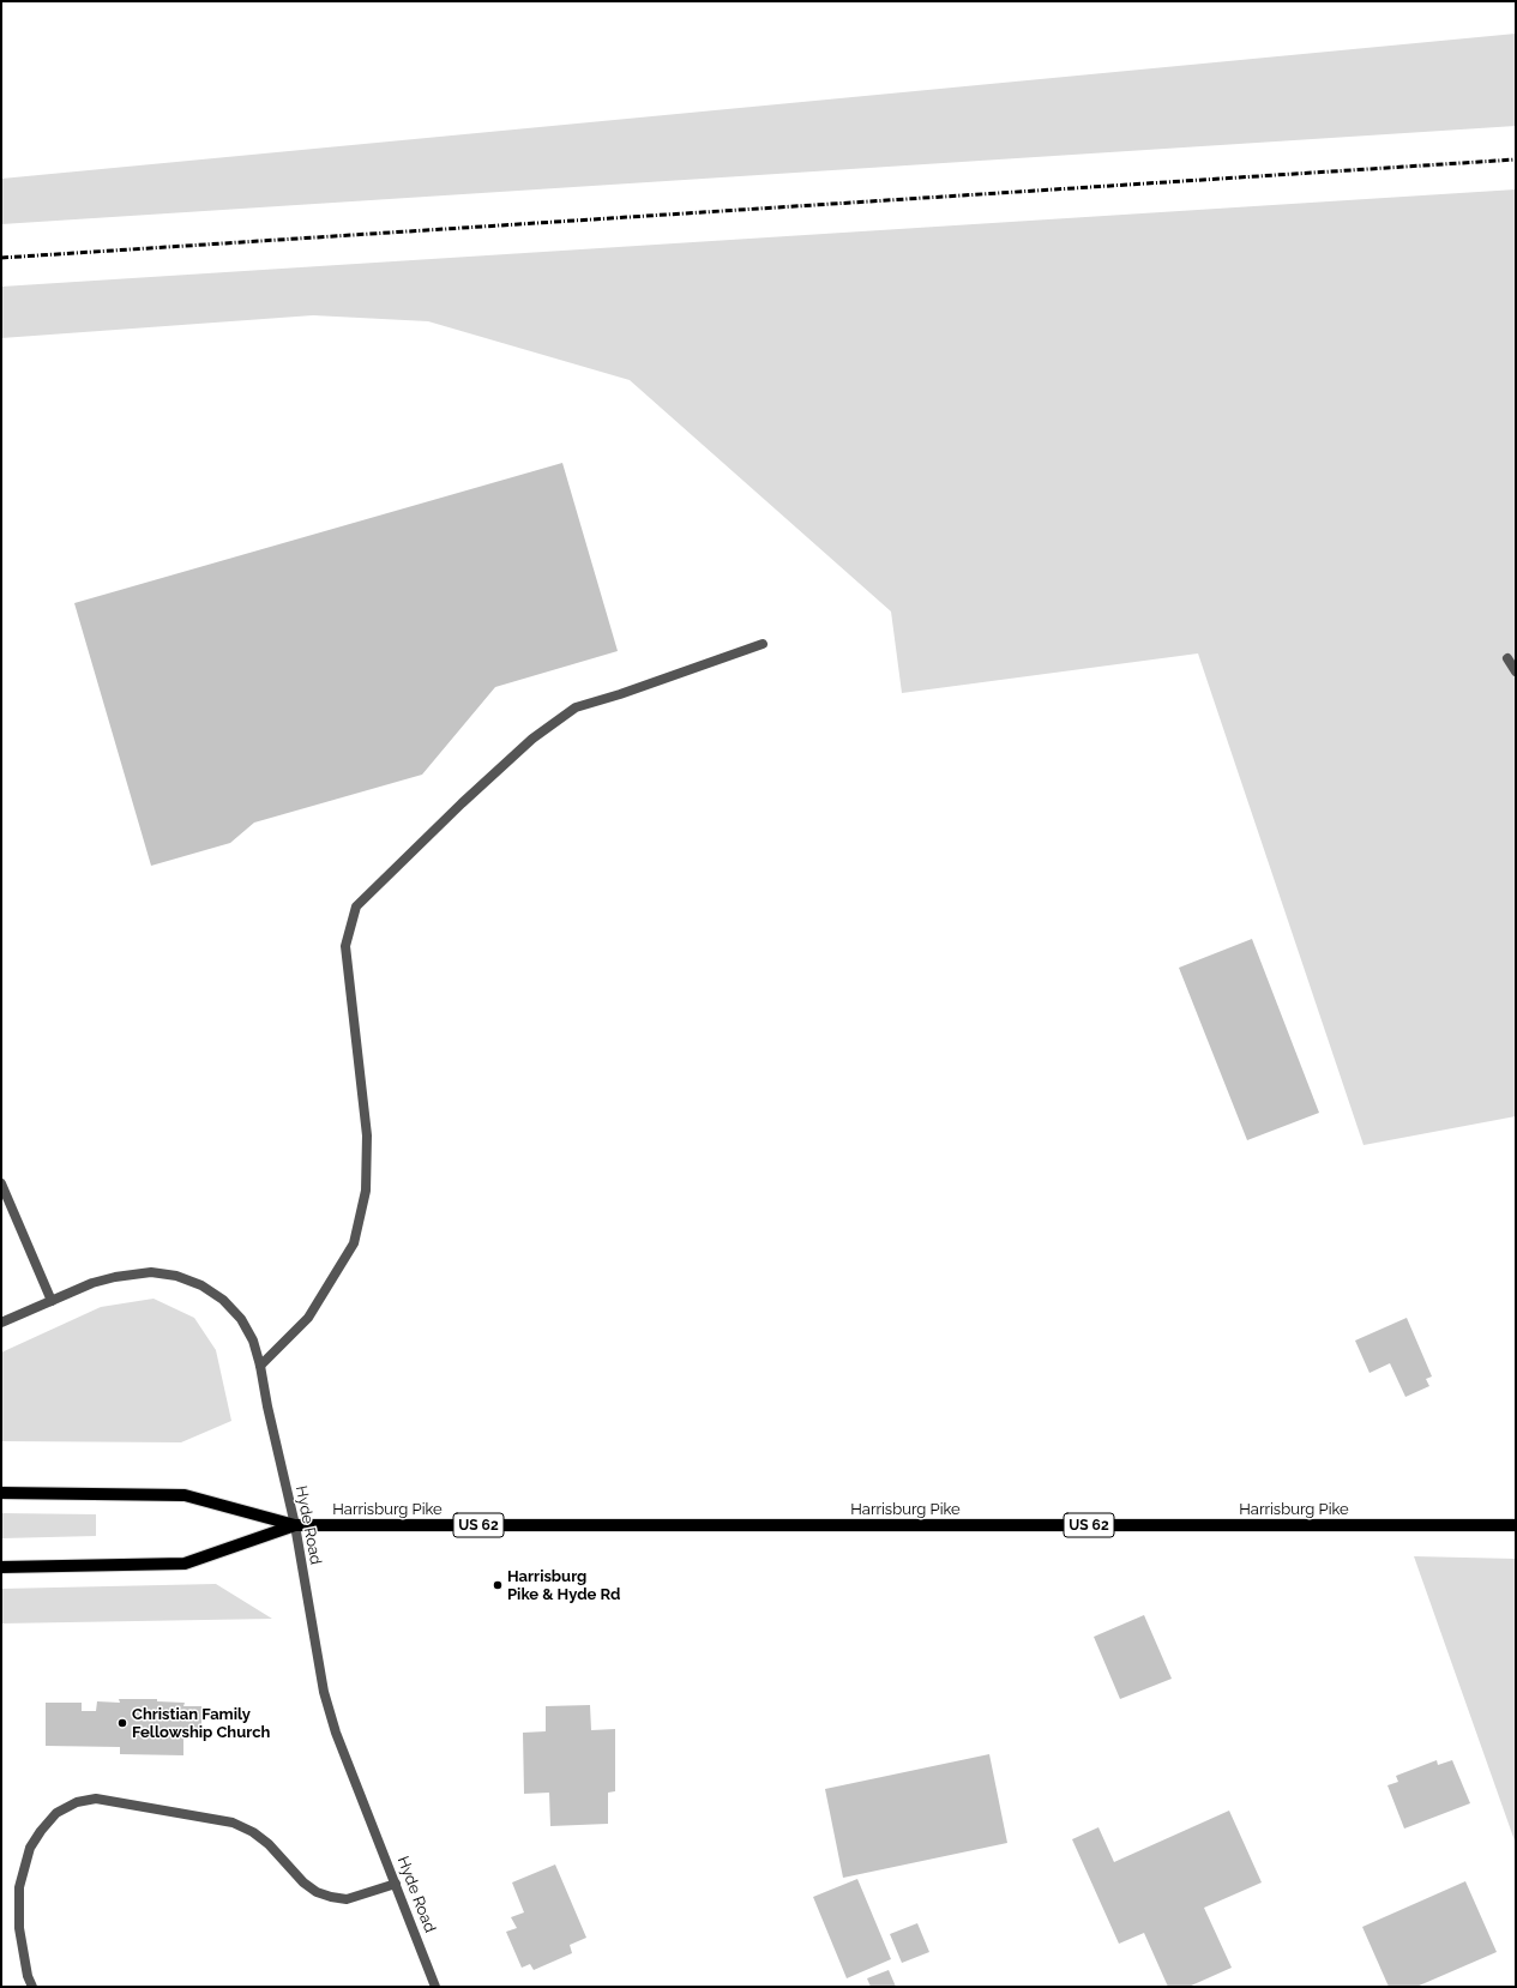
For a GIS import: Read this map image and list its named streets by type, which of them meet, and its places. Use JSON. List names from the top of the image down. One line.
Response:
{"streets":{"main road":["Harrisburg Pike","US 62"],"street":["Hyde Road"]},"crossings":[["Harrisburg Pike","Hyde Road"]],"places":["Harrisburg Pike & Hyde Rd","Christian Family Fellowship Church"]}
